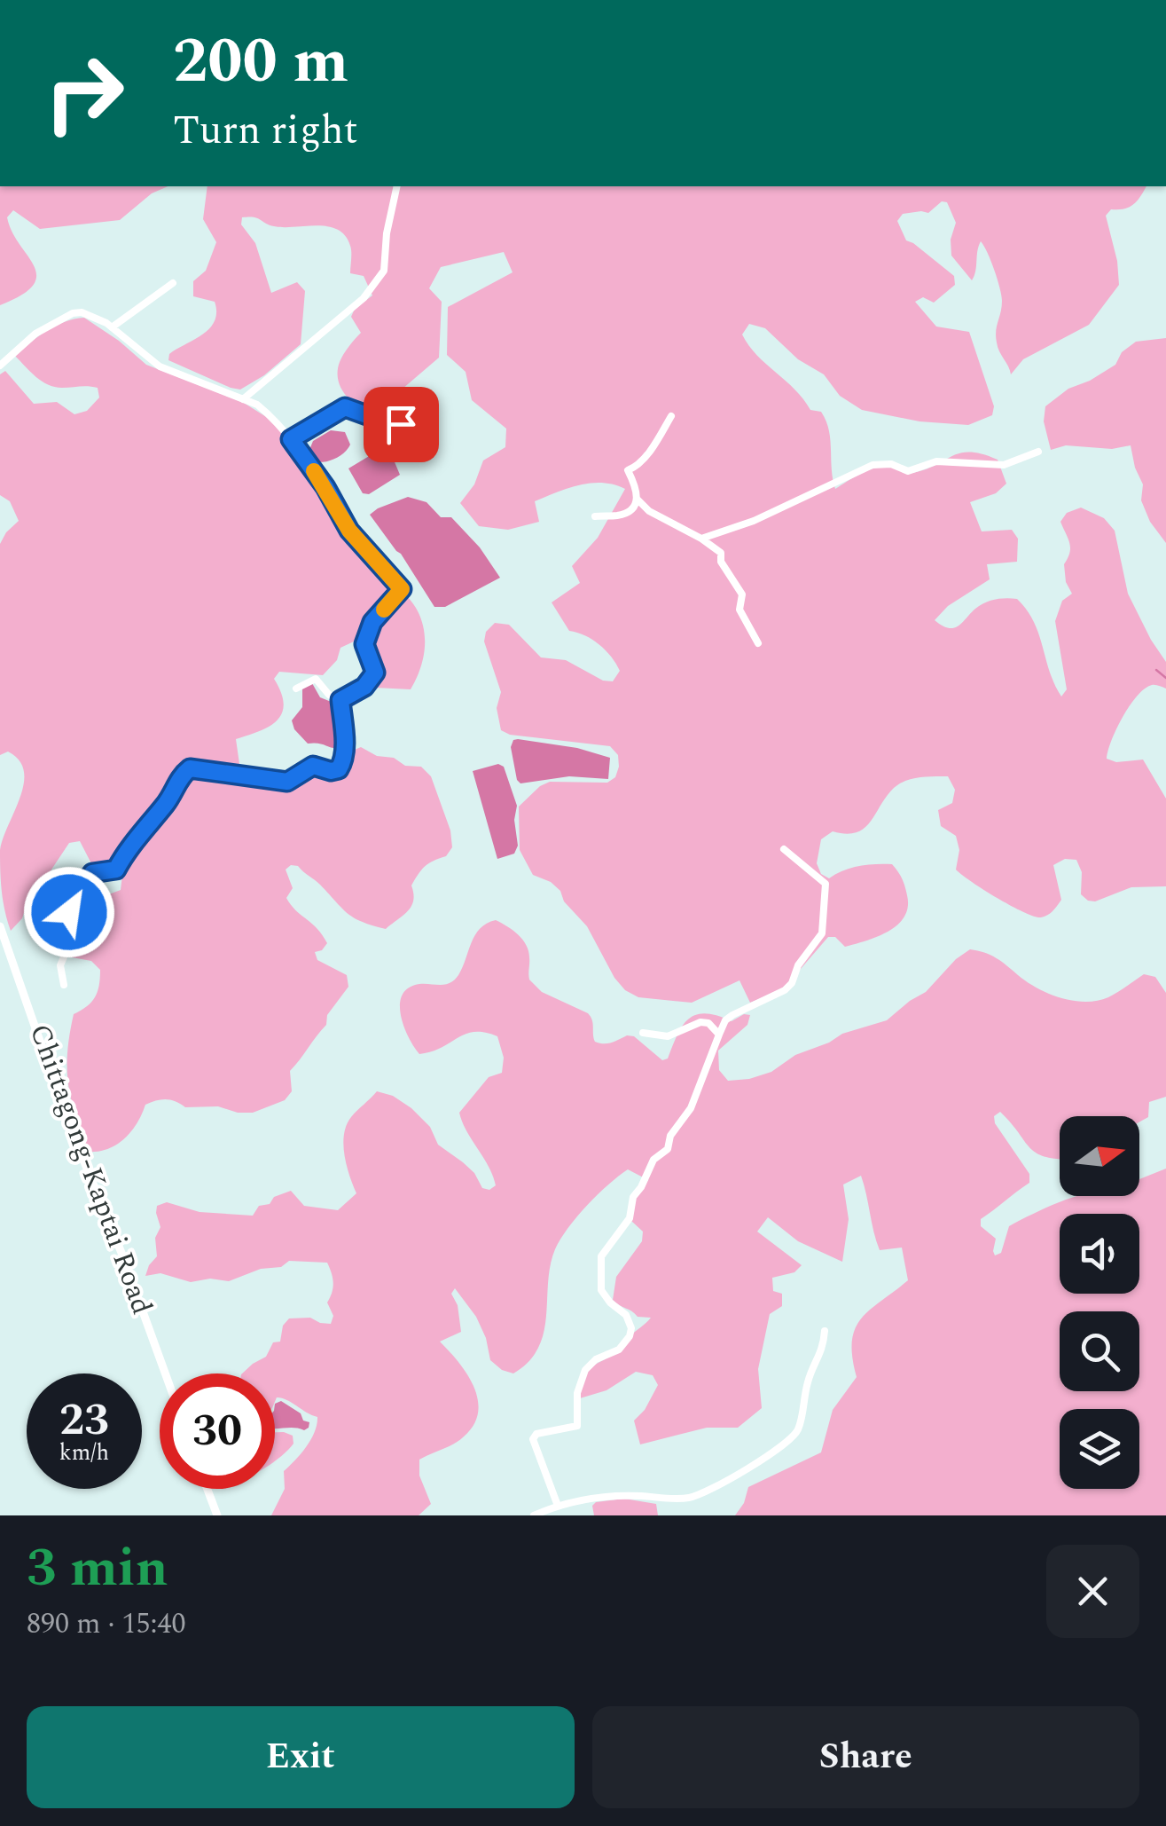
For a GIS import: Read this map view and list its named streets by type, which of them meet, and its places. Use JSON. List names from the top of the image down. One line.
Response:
{"streets":{"main road":["Chittagong-Kaptai Road"]},"north":"right","page":{"turn":["200 m","Turn right"],"speed":"23 km/h","limit":"30","heading":["3 min","890 m · 15:40"],"buttons":["Exit","Share"]}}
